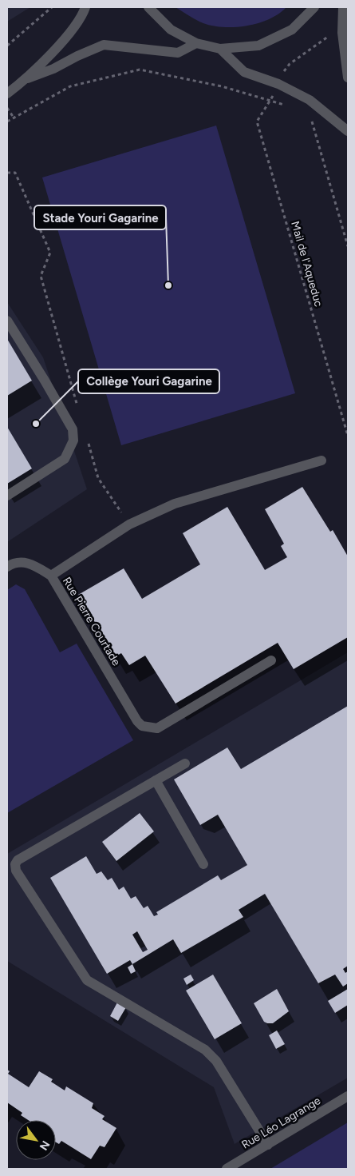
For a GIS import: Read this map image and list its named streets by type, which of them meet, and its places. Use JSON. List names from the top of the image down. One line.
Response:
{"streets":{"street":["Rue Pierre Courtade","Rue Léo Lagrange"],"path":["Mail de l'Aqueduc"]},"places":["Stade Youri Gagarine","Collège Youri Gagarine"],"north":"bottom right"}
